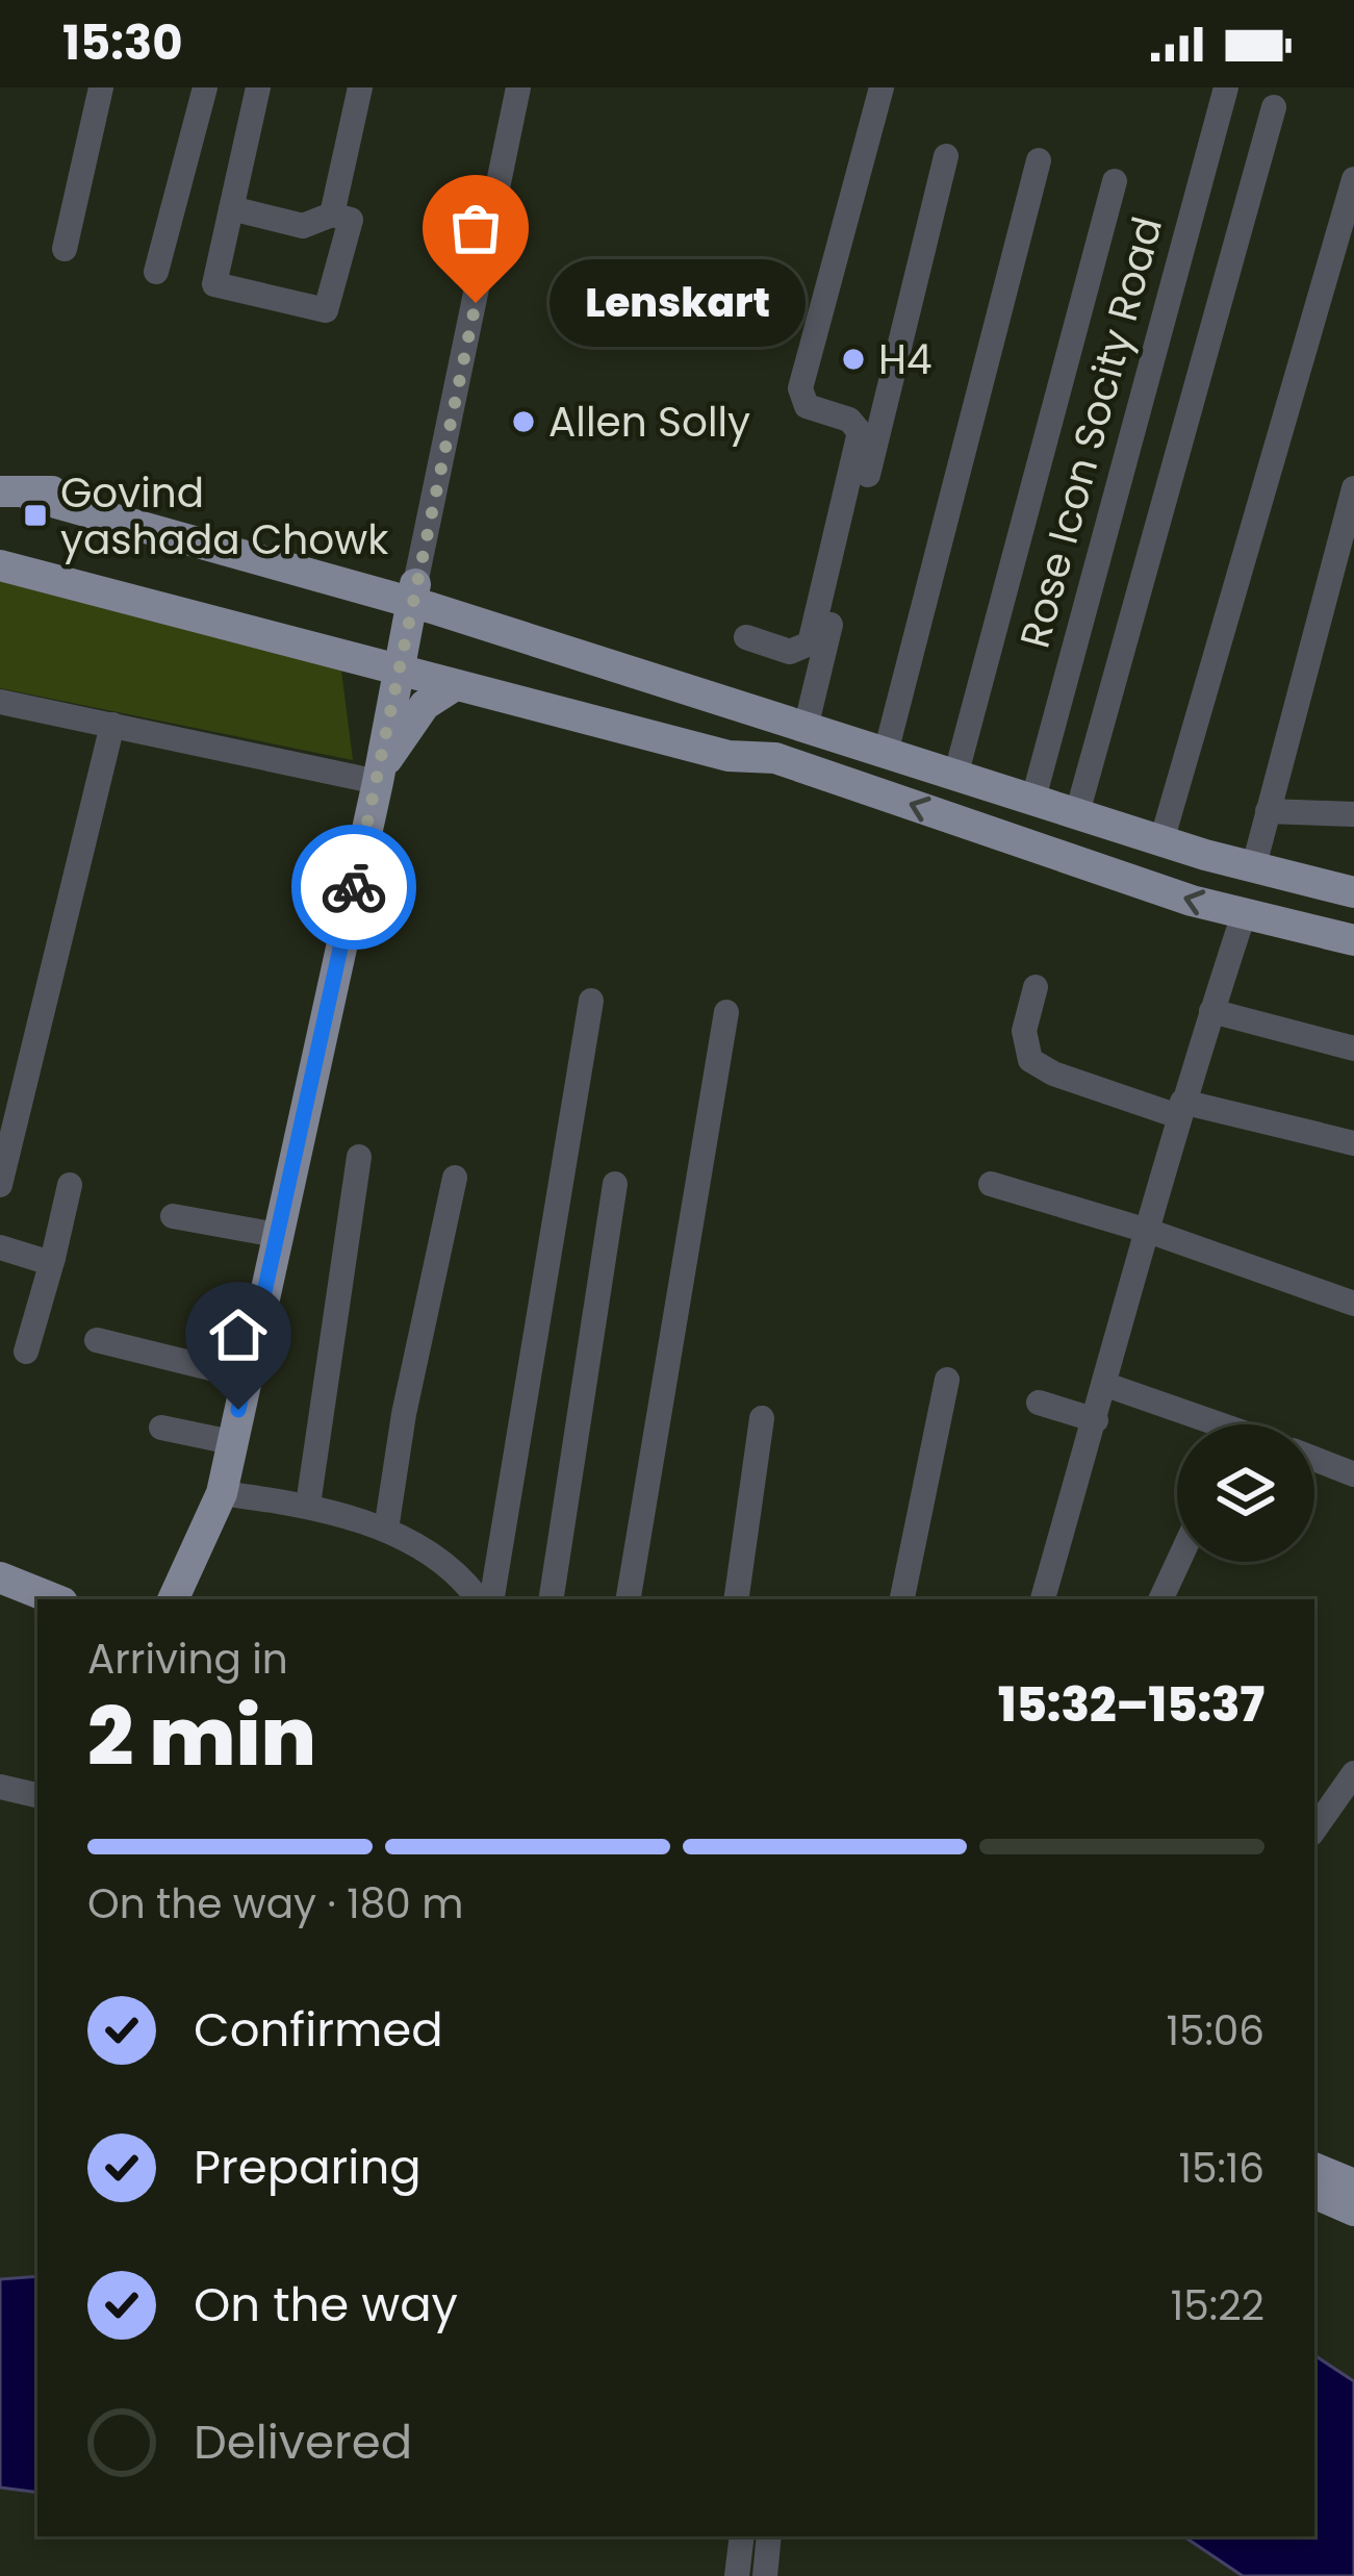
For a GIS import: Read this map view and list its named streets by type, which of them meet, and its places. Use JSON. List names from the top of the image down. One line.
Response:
{"streets":{"street":["Rose Icon Socity Road"]},"places":{"other":["Lenskart","H4","Allen Solly"],"transit":["Govind yashada Chowk"]},"page":{"status":"15:30","bubble":"Lenskart","heading":["2 min","Arriving in","15:32–15:37"],"bar":"On the way · 180 m","list":[["Confirmed","15:06"],["Preparing","15:16"],["On the way","15:22"],"Delivered"]}}
